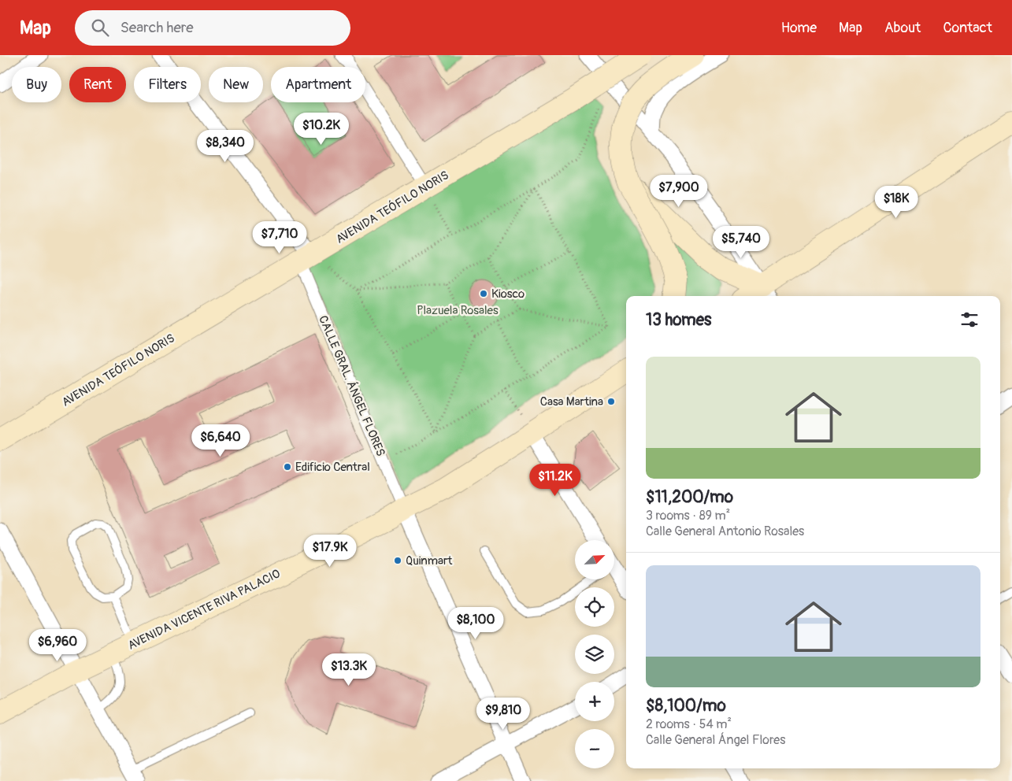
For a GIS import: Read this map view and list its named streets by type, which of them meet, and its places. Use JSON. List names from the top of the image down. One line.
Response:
{"streets":{"main road":["AVENIDA TEÓFILO NORIS","AVENIDA VICENTE RIVA PALACIO"],"street":["CALLE GRAL. ÁNGEL FLORES"]},"crossings":[["AVENIDA TEÓFILO NORIS","CALLE GRAL. ÁNGEL FLORES"],["CALLE GRAL. ÁNGEL FLORES","AVENIDA VICENTE RIVA PALACIO"]],"parks":["Plazuela Rosales"],"places":["Kiosco","Casa Martina","Edificio Central","Quinmart"],"north":"top right","page":{"header":"Map","search":"Search here","nav":["Home","Map","About","Contact"],"chip":["Buy","Rent","Filters","New","Apartment"],"price":["$10.2K","$8,340","$7,900","$18K","$7,710","$5,740","$6,640","$11.2K","$17.9K","$8,100","$6,960","$13.3K","$9,810"],"heading":"13 homes","list":[{"name":"$11,200/mo","note":"3 rooms · 89 m² · Calle General Antonio Rosales"},{"name":"$8,100/mo","note":"2 rooms · 54 m² · Calle General Ángel Flores"}],"map_buttons":["+","−"]}}
